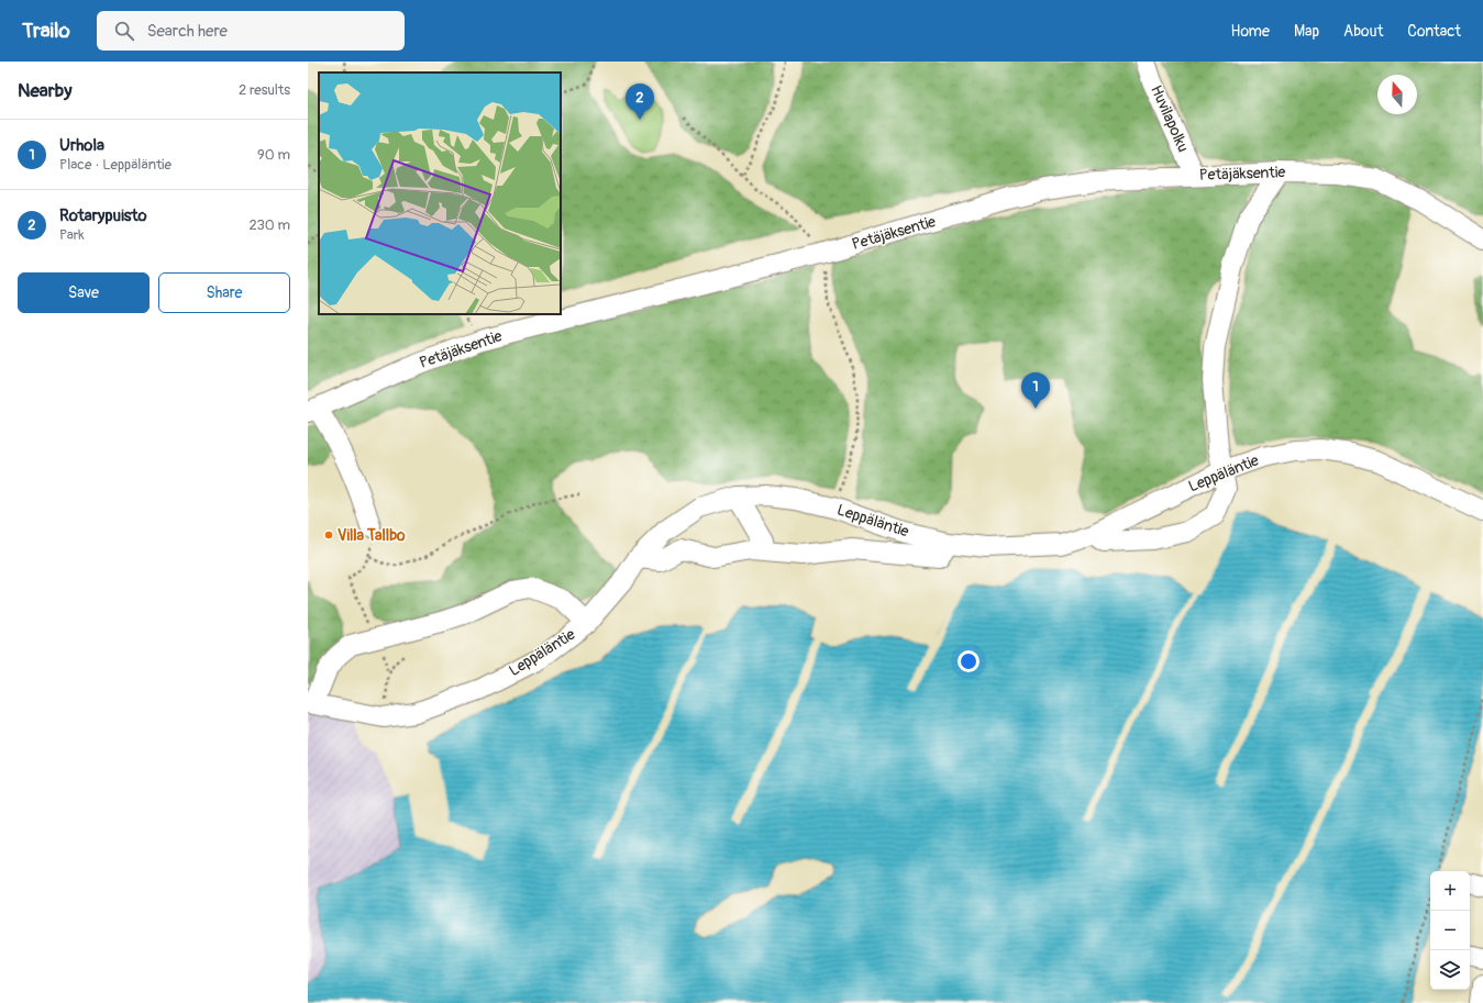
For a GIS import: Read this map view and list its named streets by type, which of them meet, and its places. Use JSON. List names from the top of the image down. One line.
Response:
{"streets":{"street":["Huvilapolku","Petäjäksentie","Leppäläntie"]},"crossings":[["Huvilapolku","Petäjäksentie"]],"places":["Villa Tallbo"],"north":"top","page":{"header":"Trailo","search":"Search here","nav":["Home","Map","About","Contact"],"heading":["Nearby","2 results"],"pins":["2","1"],"list":[{"mark":"1","name":"Urhola","note":"Place · Leppäläntie","value":"90 m"},{"mark":"2","name":"Rotarypuisto","note":"Park","value":"230 m"}],"buttons":["Save","Share"],"map_buttons":["+","−"]}}
